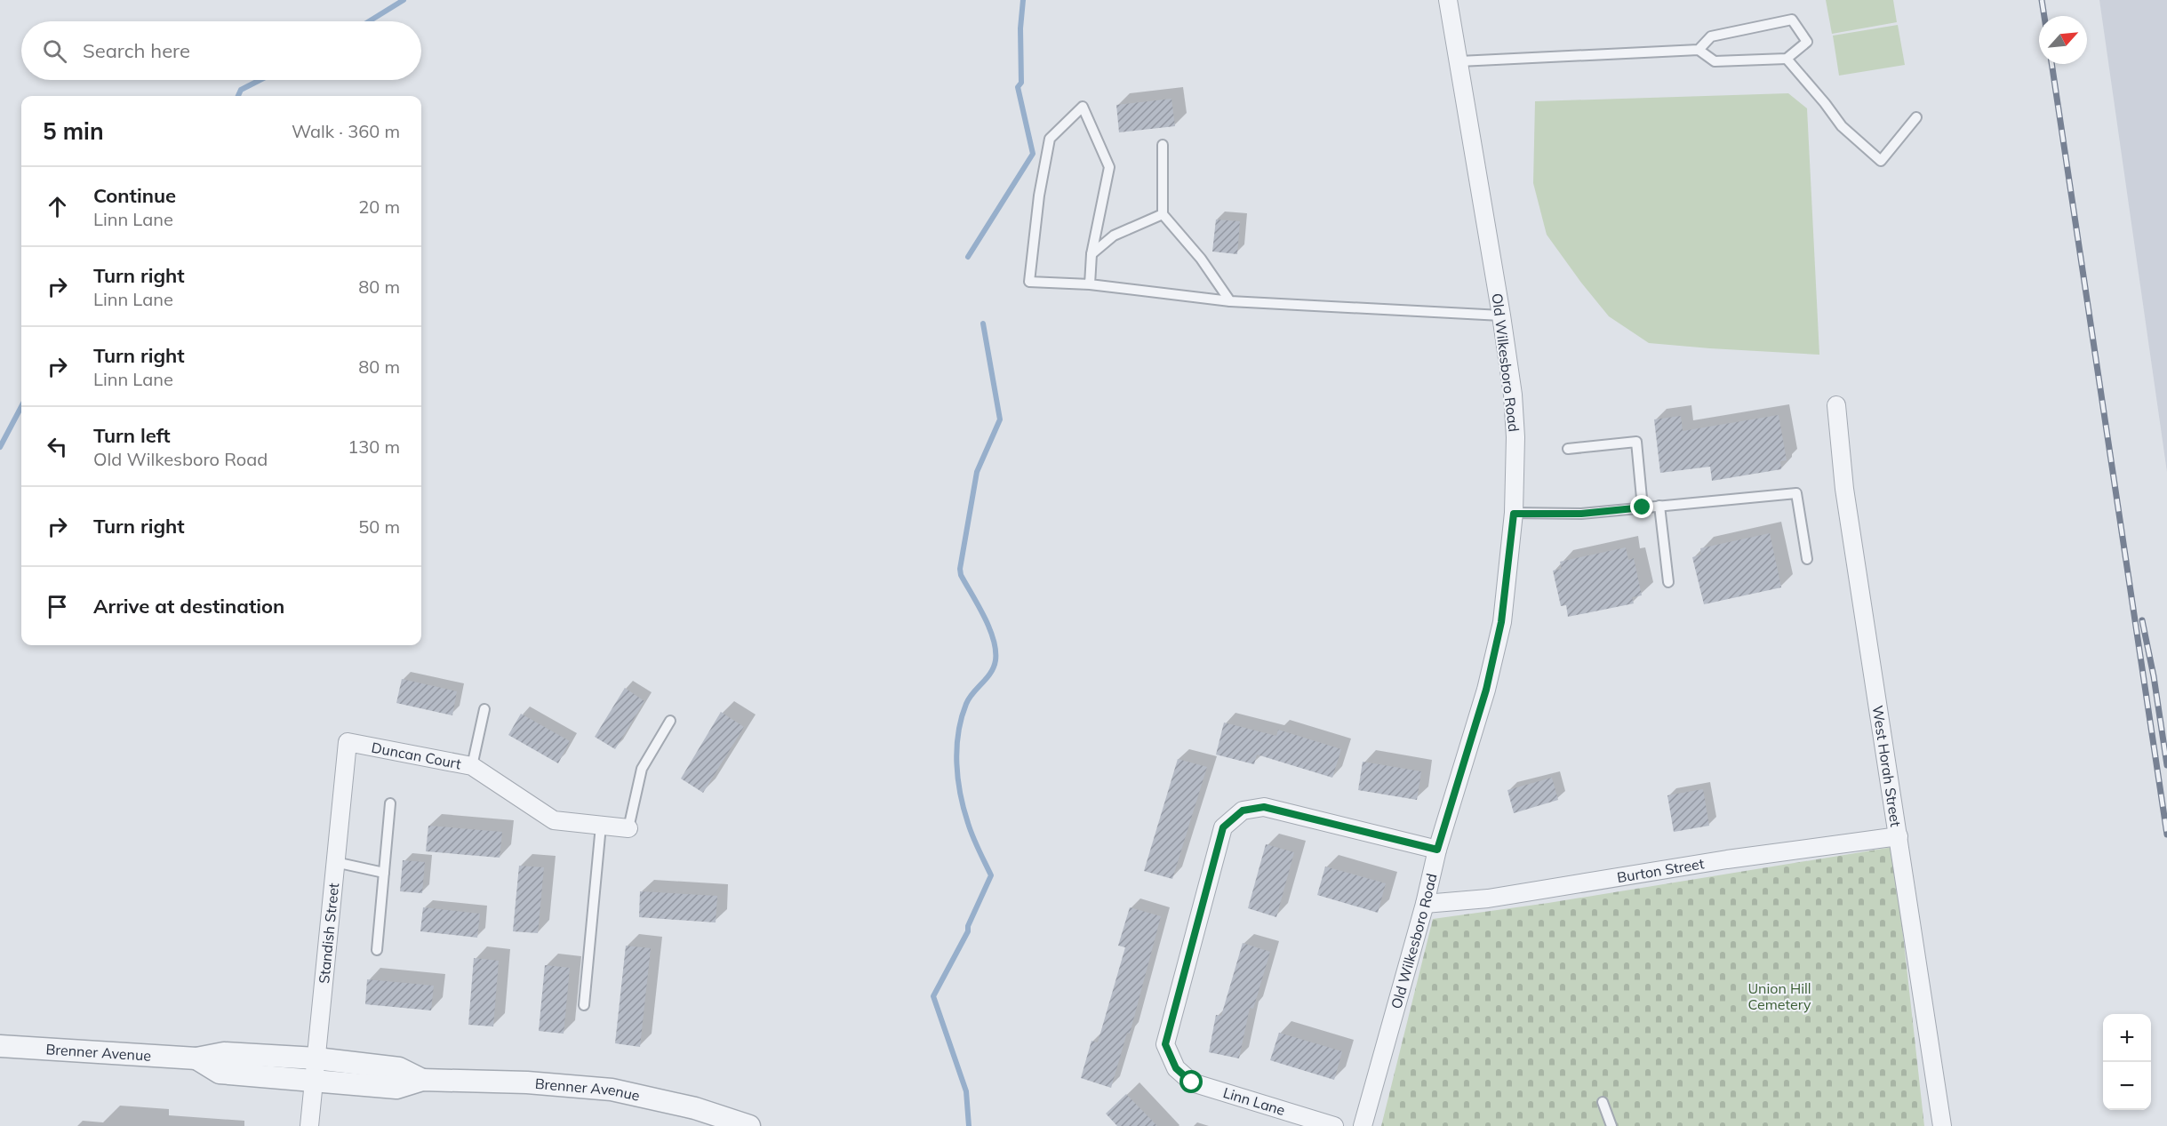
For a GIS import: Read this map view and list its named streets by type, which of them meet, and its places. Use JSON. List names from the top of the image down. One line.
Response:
{"streets":{"street":["Old Wilkesboro Road","Duncan Court","West Horah Street","Burton Street","Standish Street","Brenner Avenue","Linn Lane"]},"crossings":[["Old Wilkesboro Road","Burton Street"],["Old Wilkesboro Road","Linn Lane"],["Duncan Court","Standish Street"],["West Horah Street","Burton Street"],["Standish Street","Brenner Avenue"]],"parks":["Union Hill Cemetery"],"north":"top right","page":{"search":"Search here","heading":["5 min","Walk · 360 m"],"list":[["Continue","Linn Lane","20 m"],["Turn right","Linn Lane","80 m"],["Turn right","Linn Lane","80 m"],["Turn left","Old Wilkesboro Road","130 m"],["Turn right","50 m"],"Arrive at destination"],"map_buttons":["+","−"]}}
